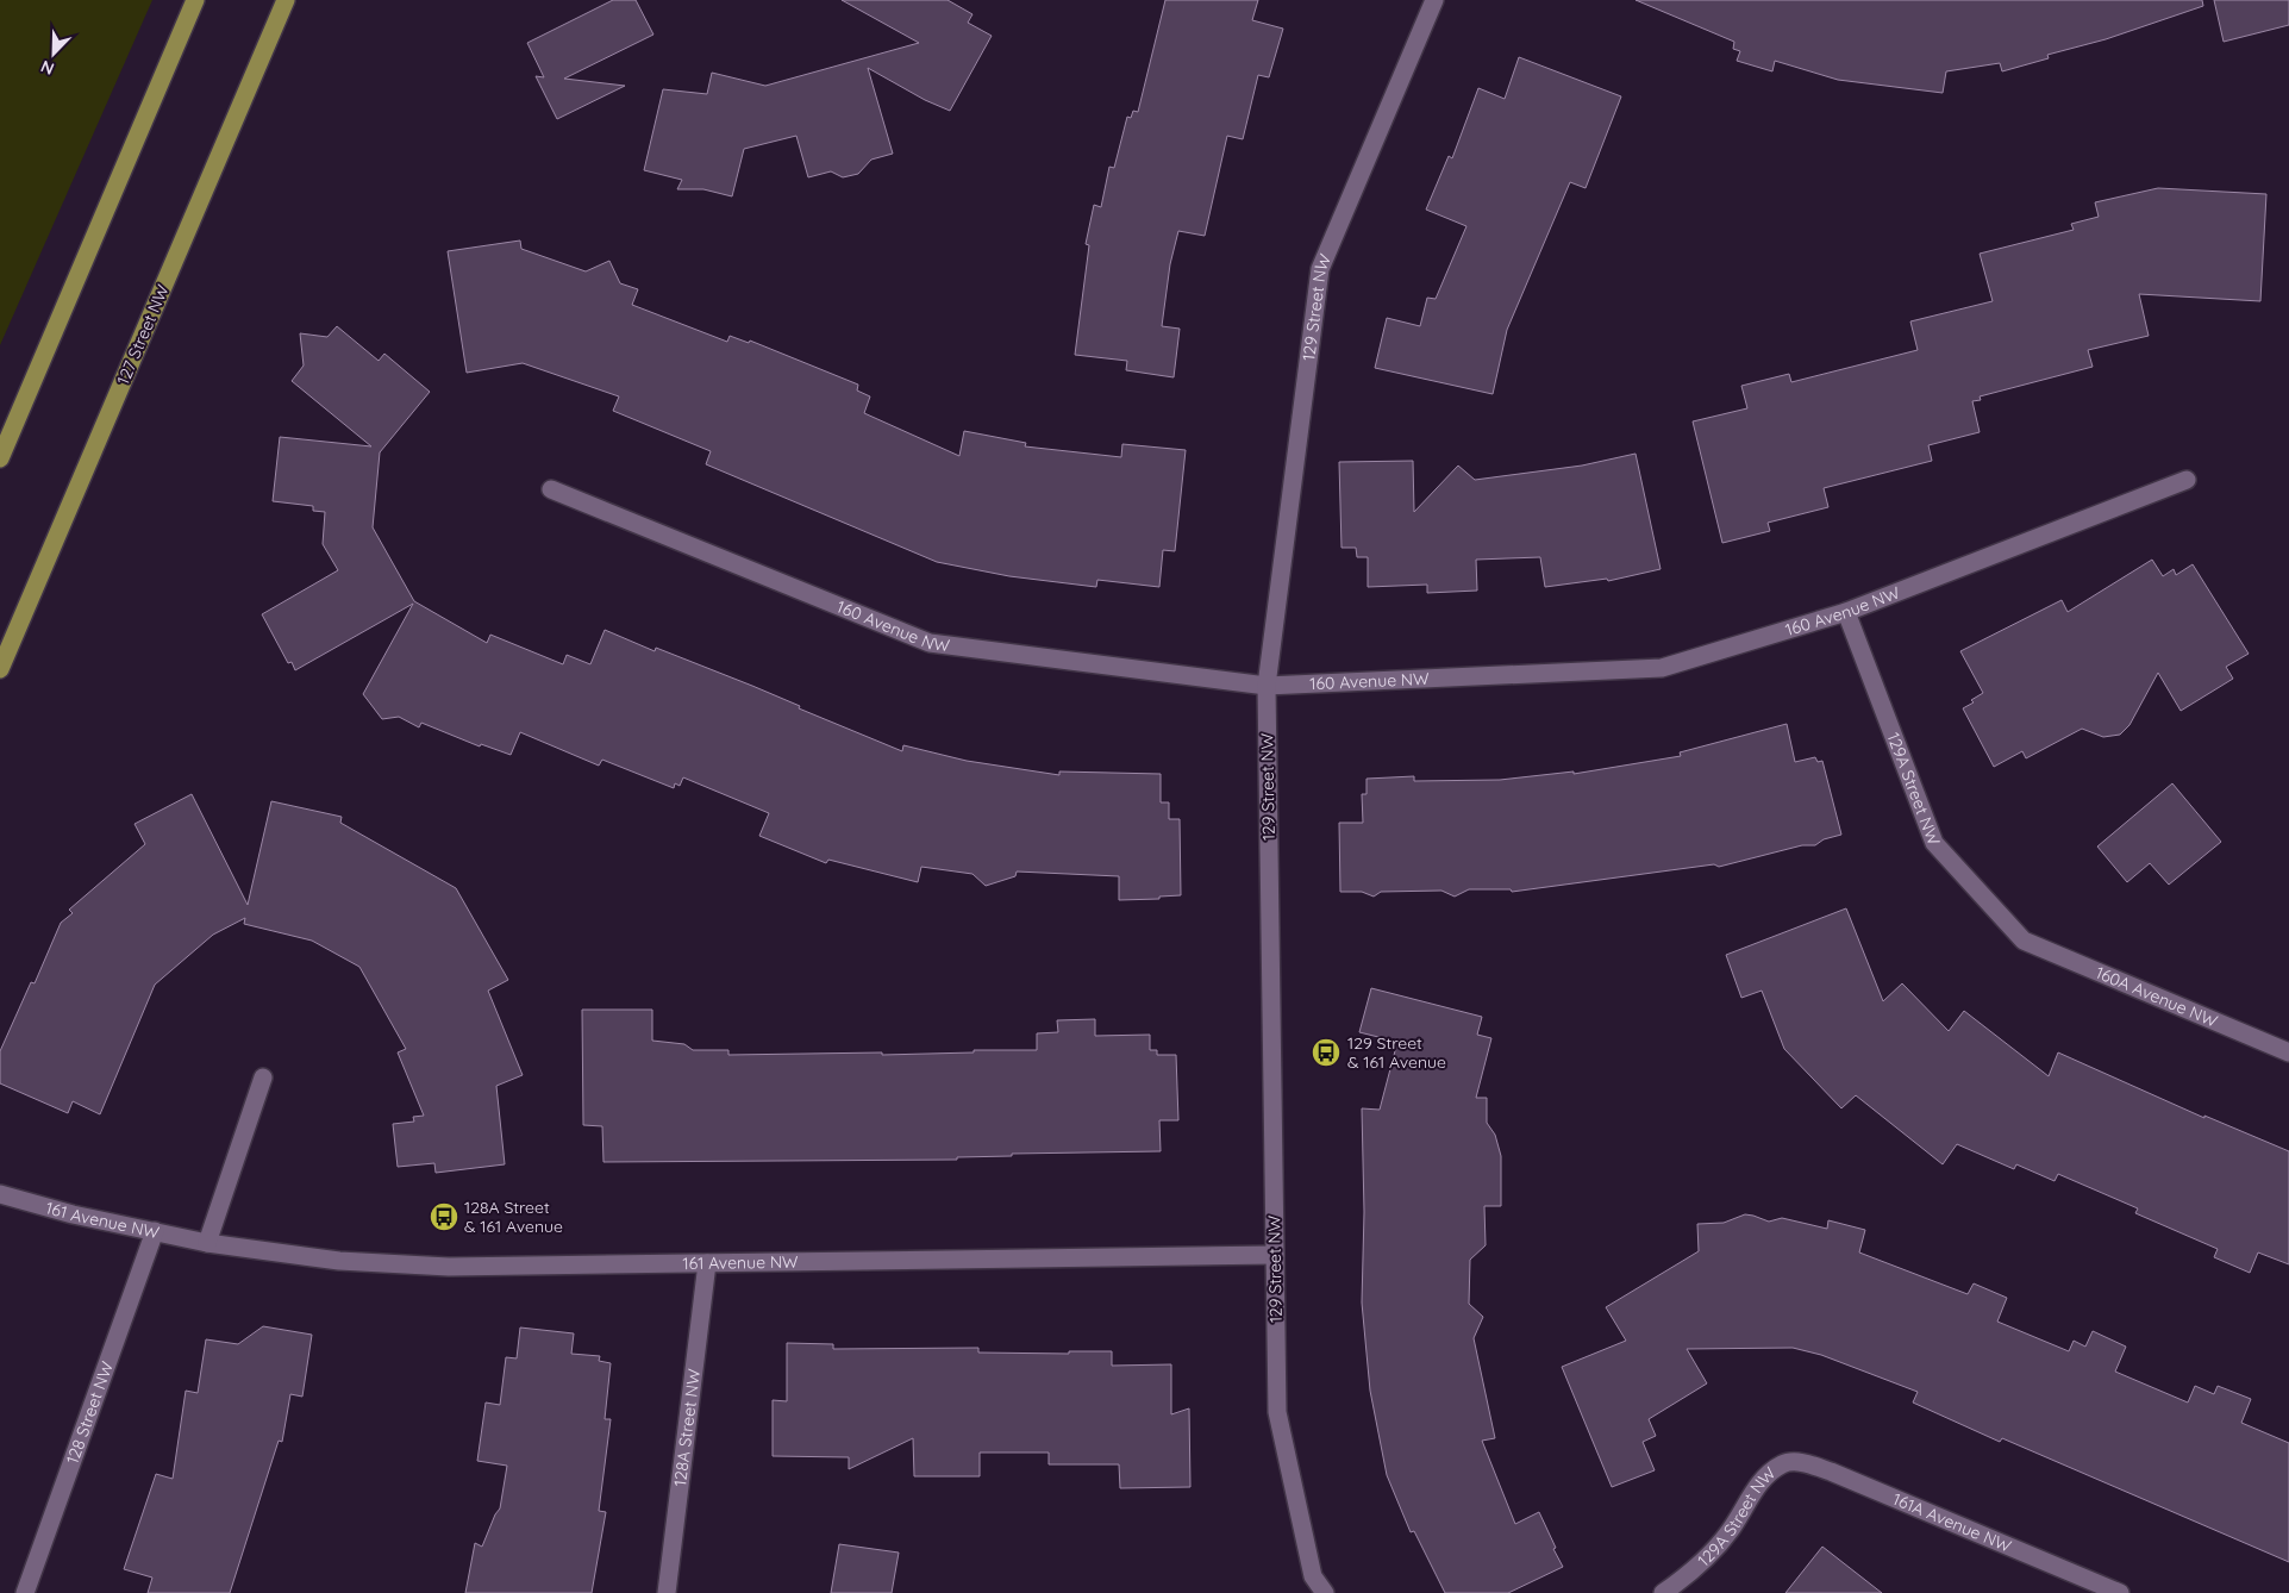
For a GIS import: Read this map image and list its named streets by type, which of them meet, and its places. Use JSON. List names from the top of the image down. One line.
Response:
{"streets":{"main road":["127 Street NW"],"street":["129 Street NW","160 Avenue NW","129A Street NW","160A Avenue NW","161 Avenue NW","128 Street NW","128A Street NW","161A Avenue NW"]},"crossings":[["129 Street NW","160 Avenue NW"],["129 Street NW","161 Avenue NW"],["160 Avenue NW","129A Street NW"],["129A Street NW","160A Avenue NW"],["129A Street NW","161A Avenue NW"],["161 Avenue NW","128 Street NW"],["161 Avenue NW","128A Street NW"]],"places":{"bus stop":["129 Street & 161 Avenue","128A Street & 161 Avenue"]},"north":"bottom left"}
